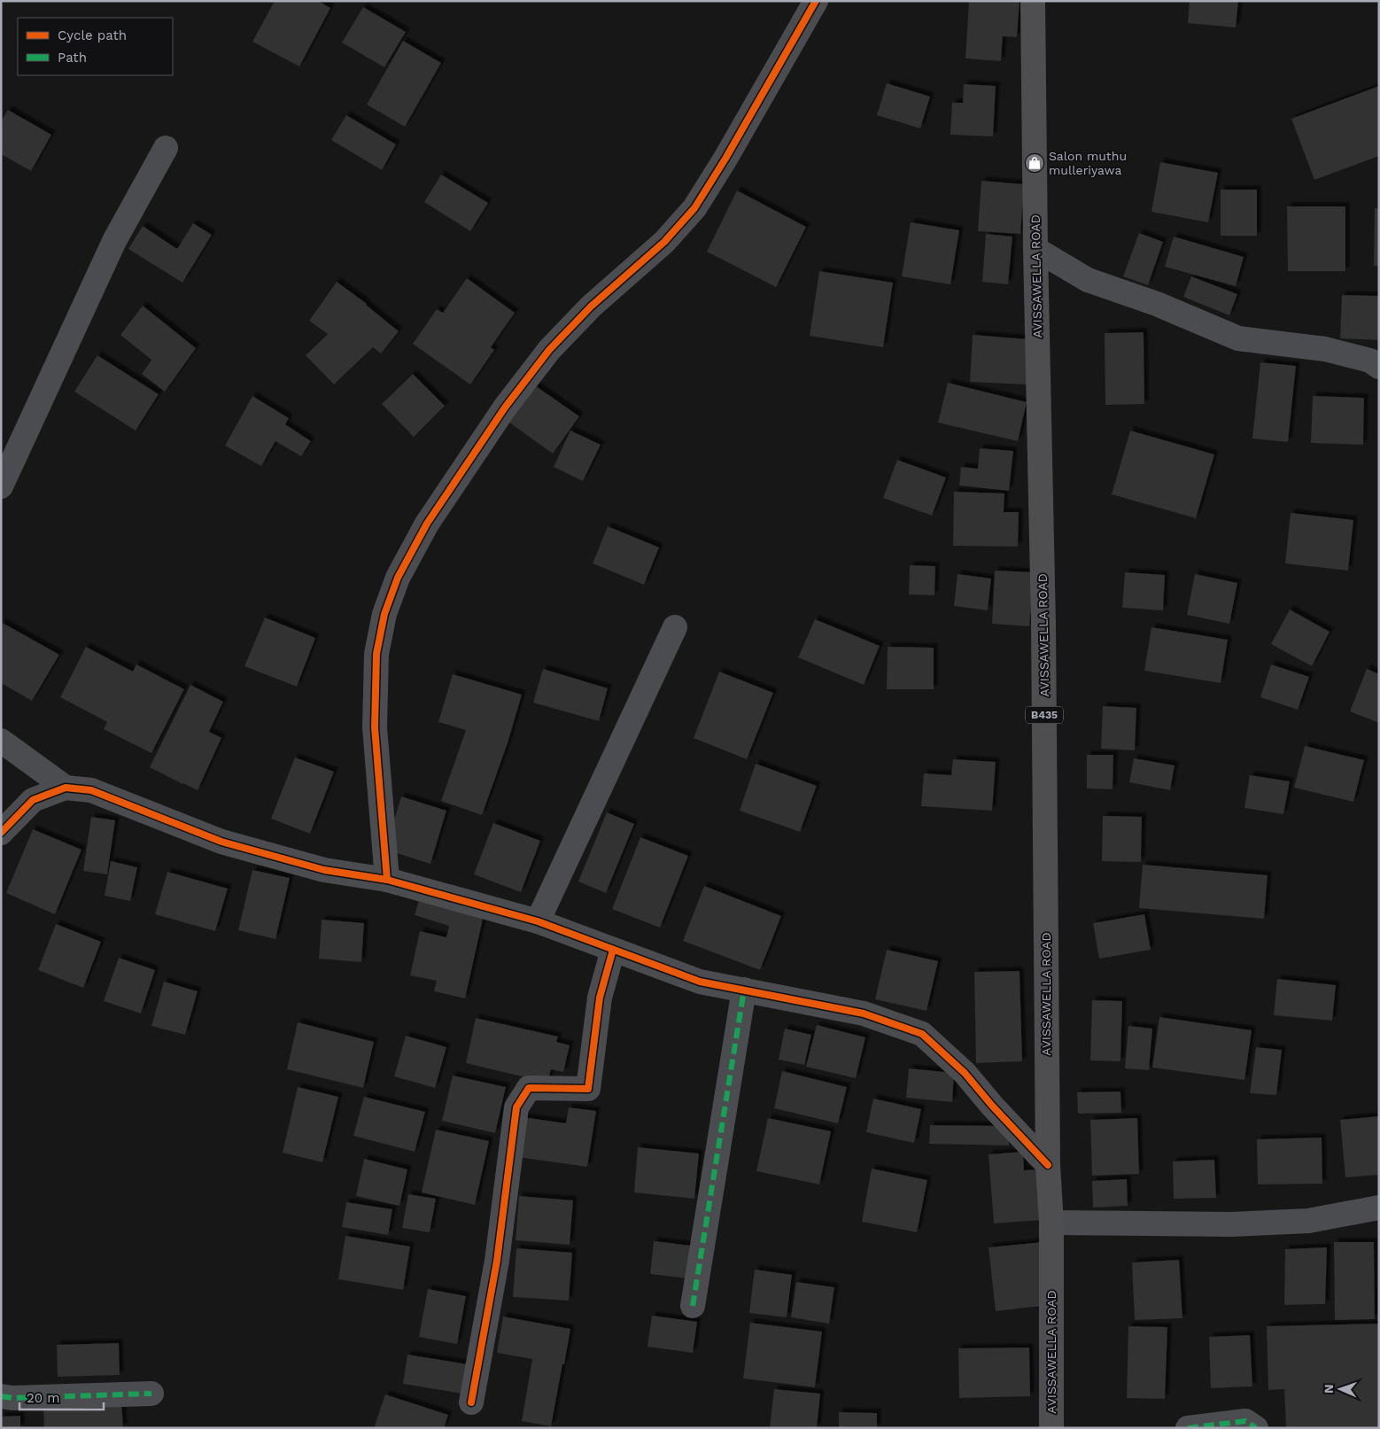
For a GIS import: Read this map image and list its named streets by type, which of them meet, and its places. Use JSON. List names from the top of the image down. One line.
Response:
{"streets":{"main road":["AVISSAWELLA ROAD","B435"]},"places":{"shop":["Salon muthu mulleriyawa"]},"legend":["Cycle path","Path"],"scale_bar":"20 m","north":"left"}
